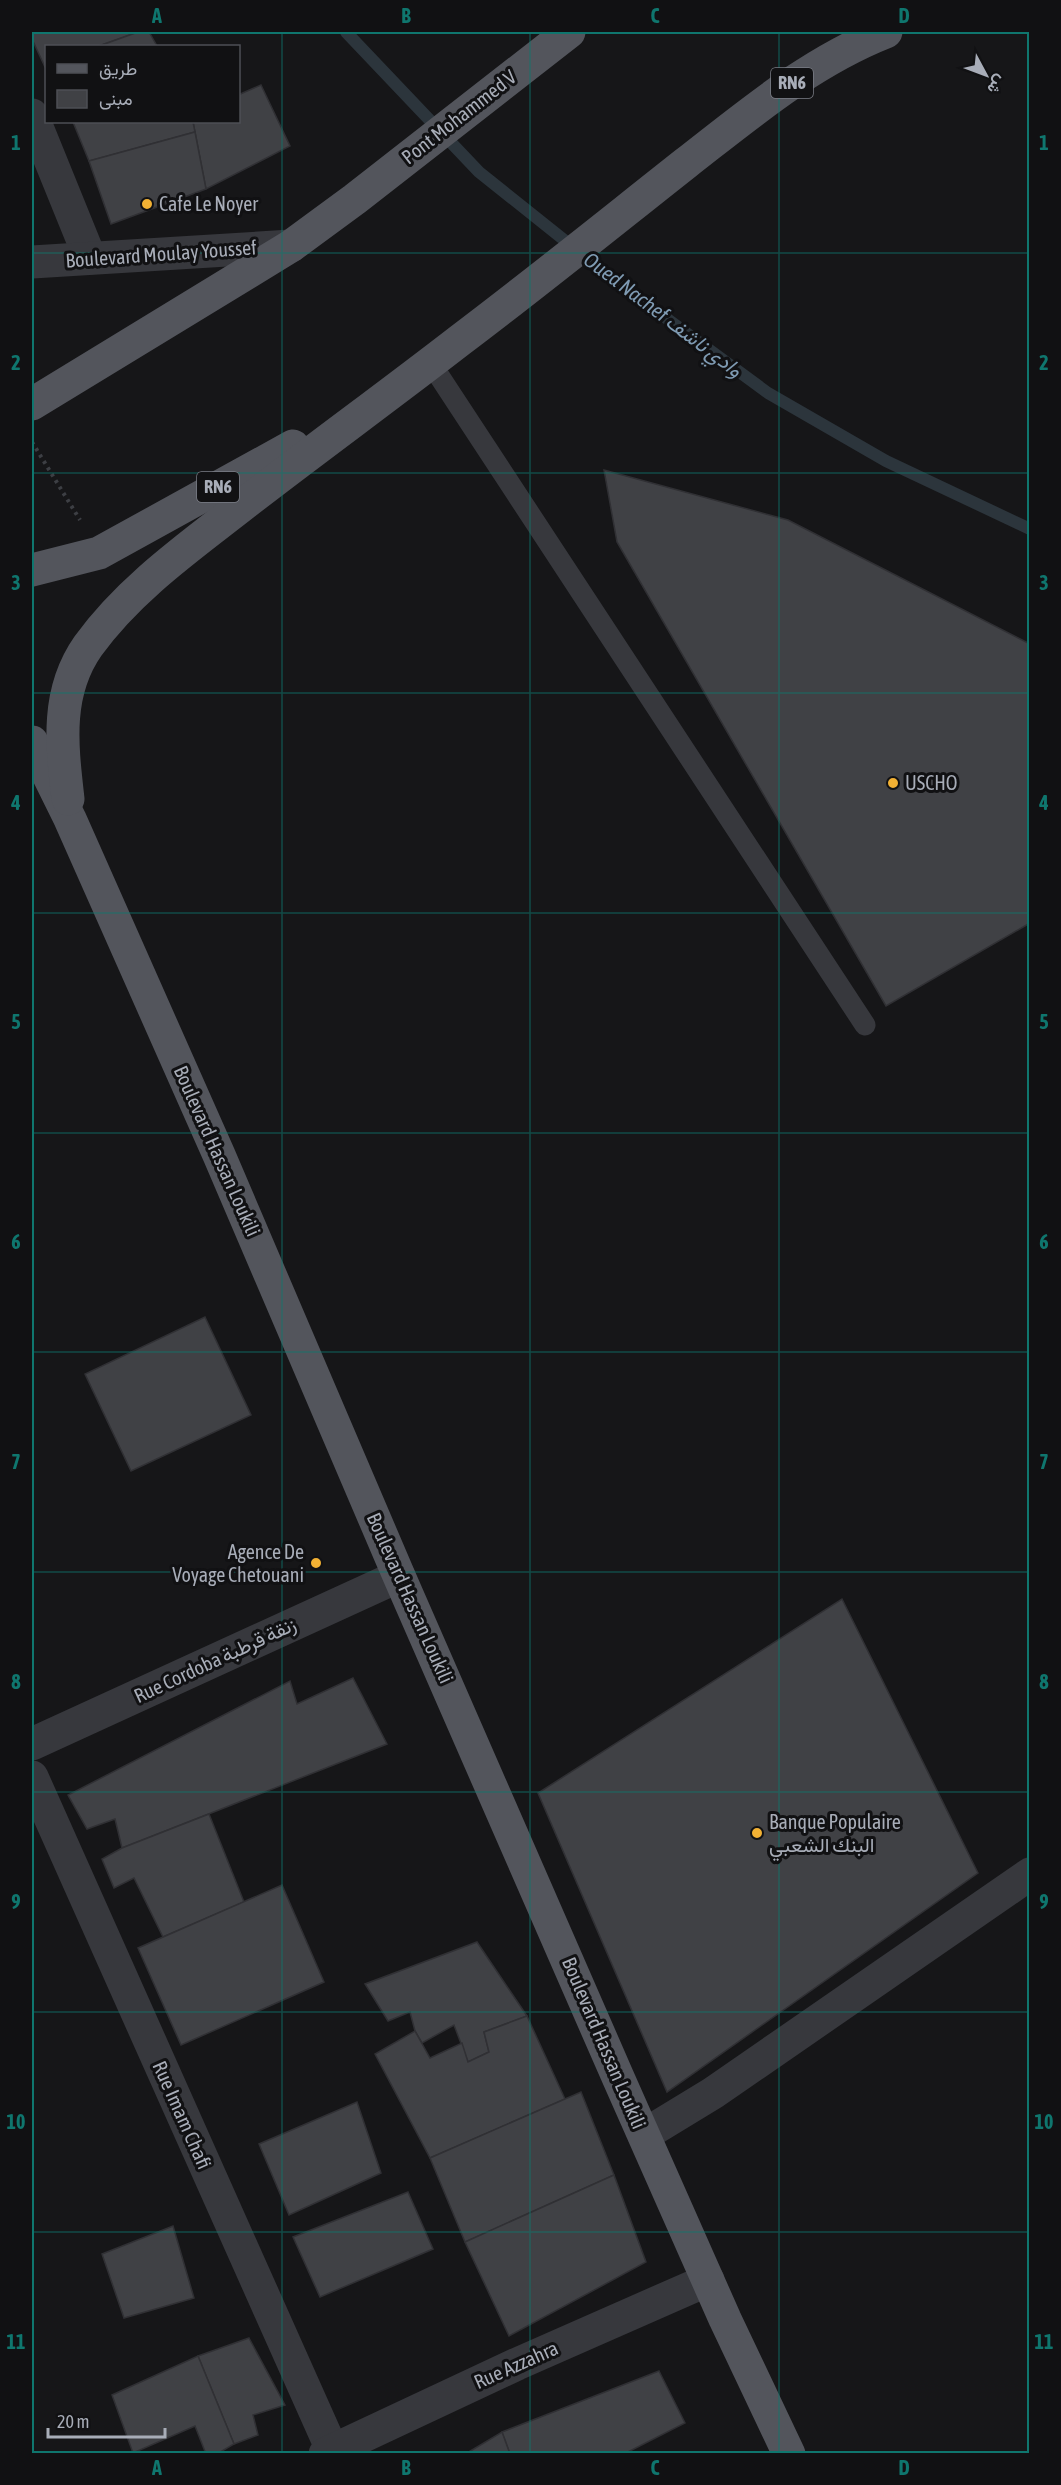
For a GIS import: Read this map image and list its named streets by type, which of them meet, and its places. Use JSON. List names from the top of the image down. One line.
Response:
{"streets":{"main road":["RN6","Pont Mohammed V","Boulevard Hassan Loukili"],"street":["Boulevard Moulay Youssef","Rue Cordoba زنقة قرطبة","Rue Imam Chafi","Rue Azzahra"]},"crossings":[["Pont Mohammed V","Boulevard Moulay Youssef"],["Boulevard Hassan Loukili","Rue Cordoba زنقة قرطبة"],["Boulevard Hassan Loukili","Rue Azzahra"],["Rue Imam Chafi","Rue Azzahra"]],"water":["Oued Nachef وادي ناشف"],"places":["Cafe Le Noyer","USCHO","Agence De Voyage Chetouani","Banque Populaire البنك الشعبي"],"legend":["طريق","مبنى"],"scale_bar":"20 m","north":"bottom right","grid":{"columns":["A","B","C","D"],"rows":["1","2","3","4","5","6","7","8","9","10","11"]}}
